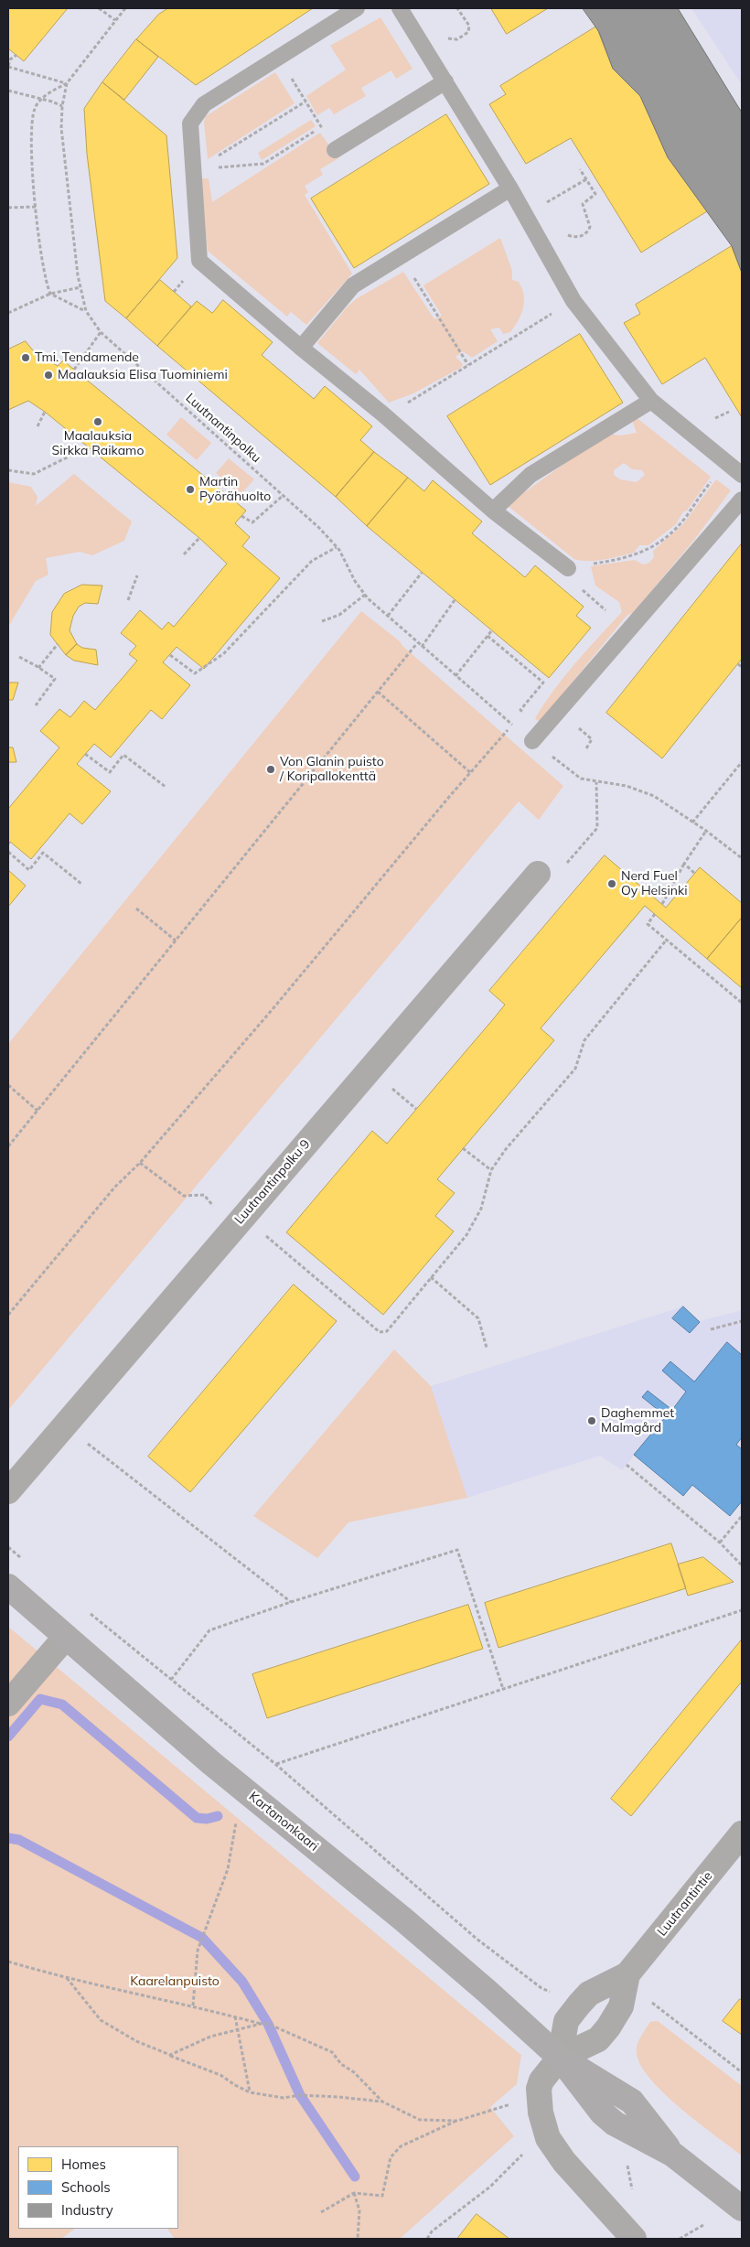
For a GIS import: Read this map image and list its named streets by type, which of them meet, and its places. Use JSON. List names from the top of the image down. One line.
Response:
{"streets":{"street":["Luutnantinpolku 9","Kartanonkaari","Luutnantintie"],"path":["Luutnantinpolku"]},"crossings":[["Kartanonkaari","Luutnantintie"]],"parks":["Kaarelanpuisto"],"places":["Tmi. Tendamende","Maalauksia Elisa Tuominiemi","Maalauksia Sirkka Raikamo","Martin Pyörähuolto","Von Glanin puisto / Koripallokenttä","Nerd Fuel Oy Helsinki","Daghemmet Malmgård"],"legend":["Homes","Schools","Industry"]}
